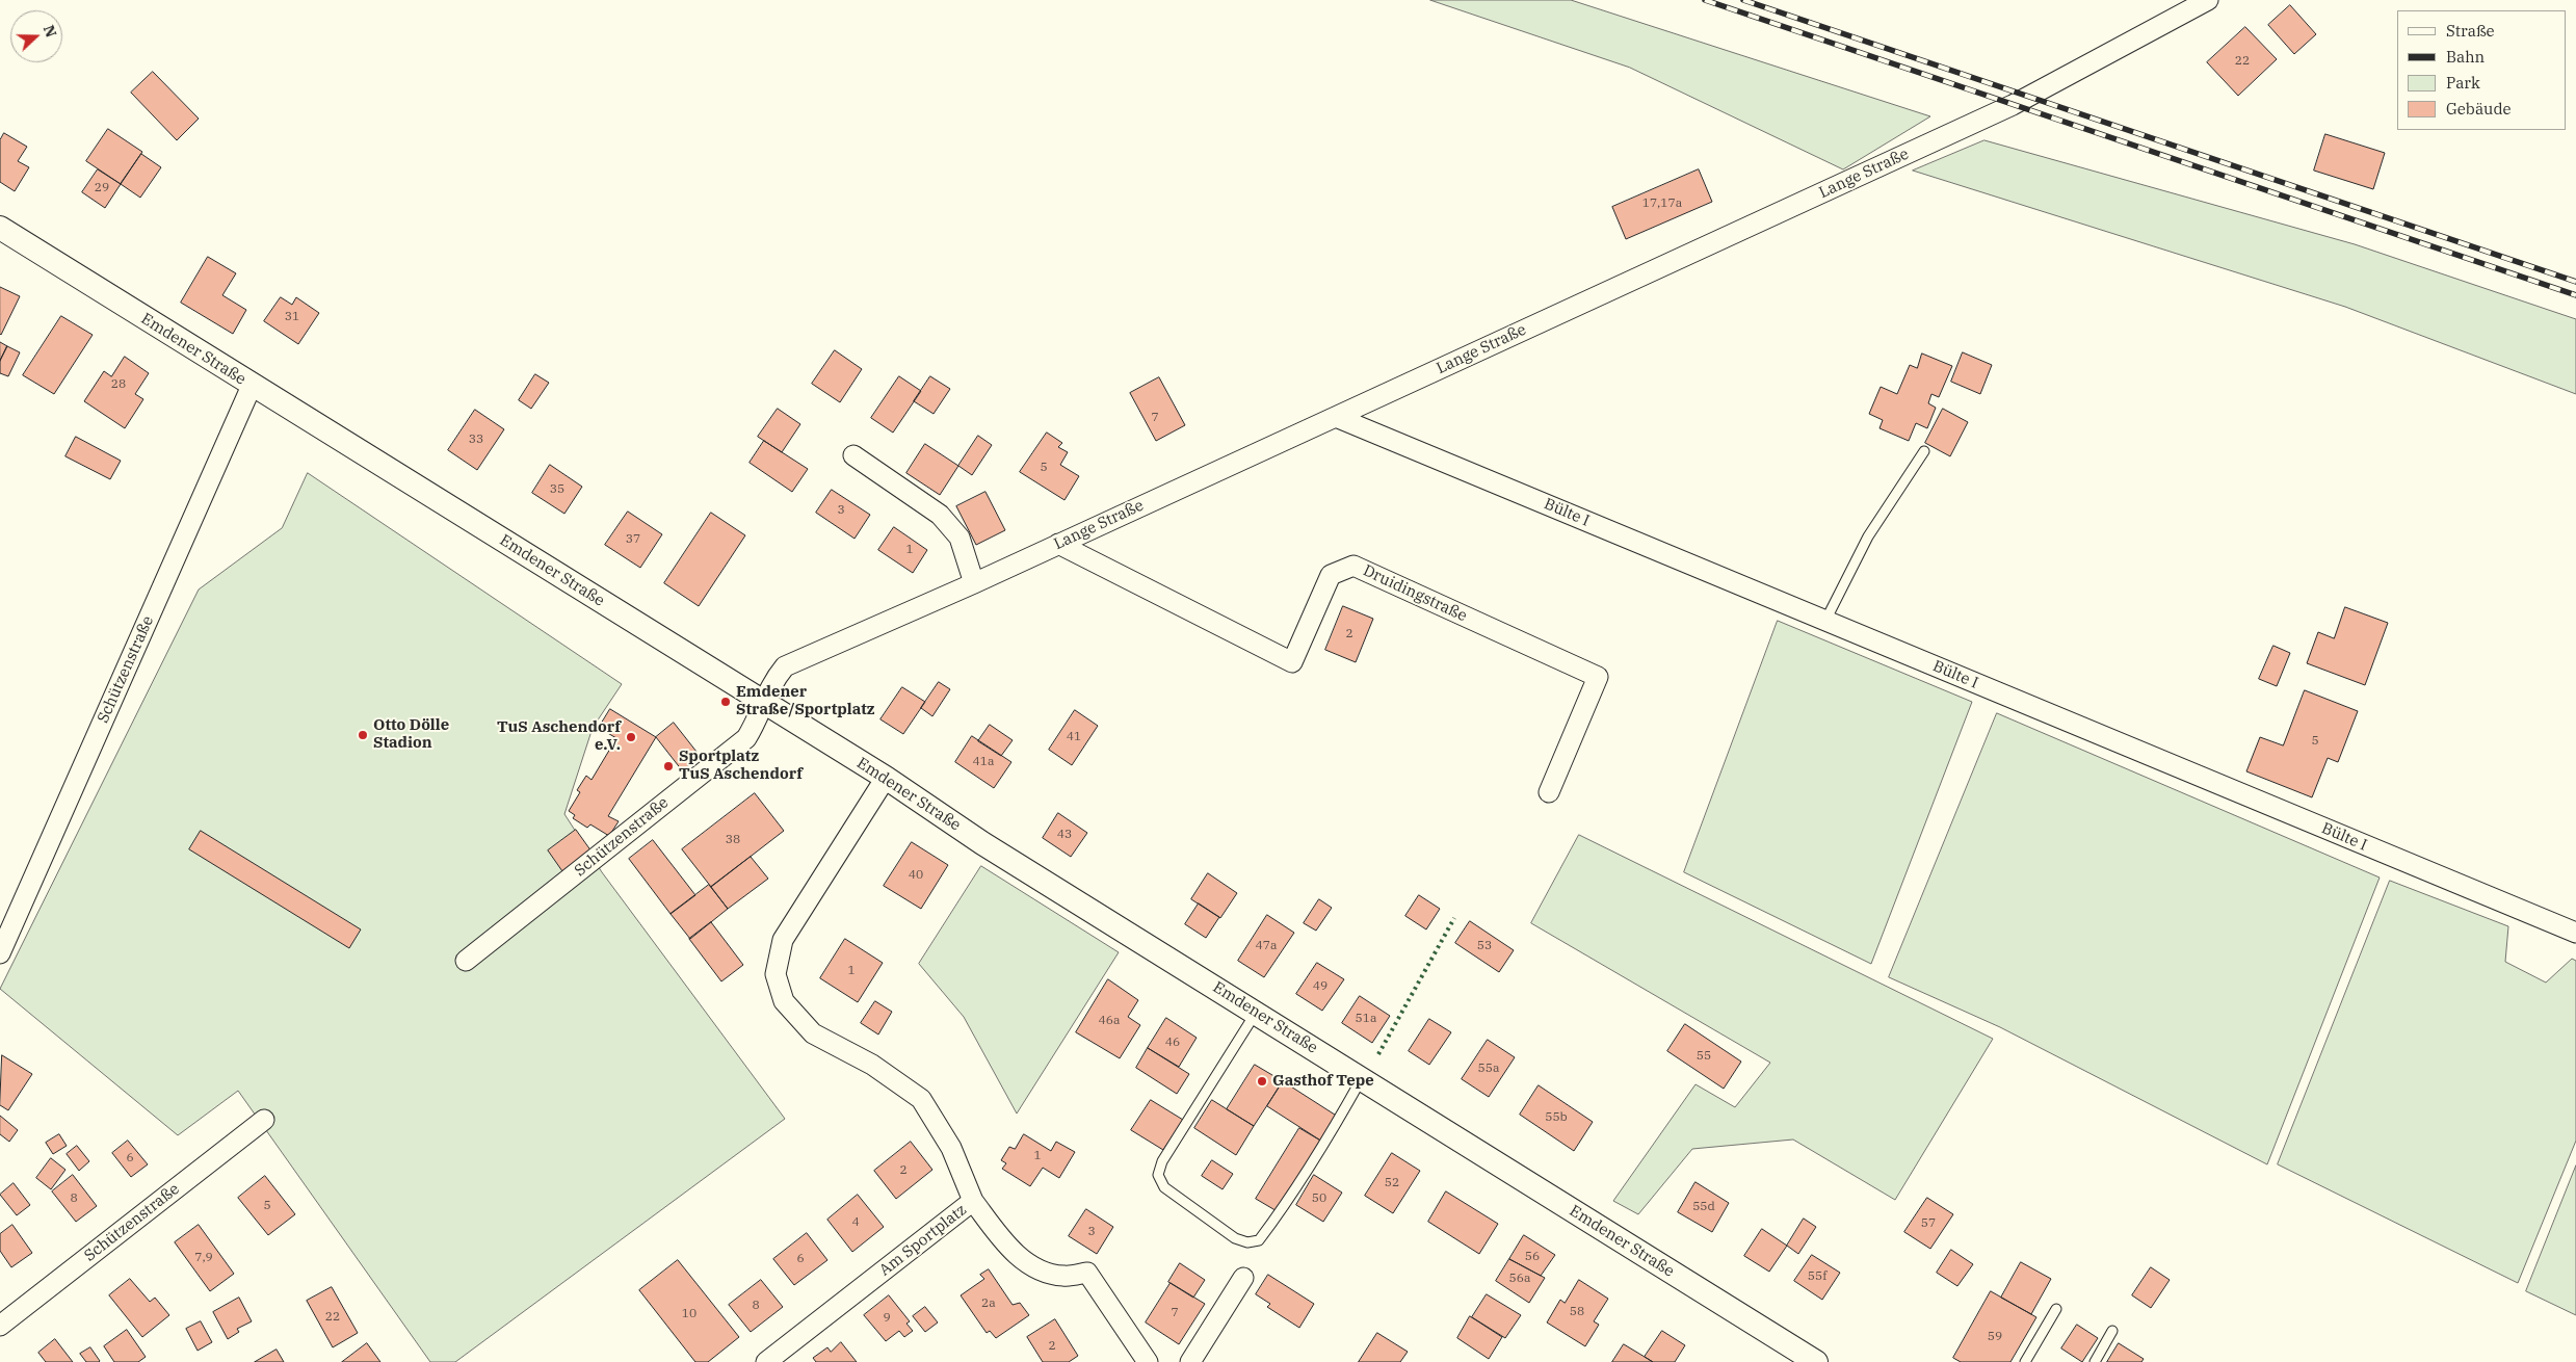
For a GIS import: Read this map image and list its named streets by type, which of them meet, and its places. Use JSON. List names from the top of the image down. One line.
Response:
{"streets":{"street":["Lange Straße","Emdener Straße","Bülte I","Druidingstraße","Schützenstraße","Am Sportplatz"]},"crossings":[["Lange Straße","Emdener Straße"],["Lange Straße","Bülte I"],["Lange Straße","Druidingstraße"],["Lange Straße","Schützenstraße"],["Emdener Straße","Schützenstraße"],["Emdener Straße","Am Sportplatz"]],"places":["Emdener Straße/Sportplatz","Otto Dölle Stadion","TuS Aschendorf e.V.","Sportplatz TuS Aschendorf","Gasthof Tepe"],"house_numbers":["22","29","17,17a","31","28","7","33","5","35","3","37","1","2","41","5","41a","43","38","40","47a","53","1","49","51a","46a","46","55","55a","55b","1","6","2","52","8","50","5","55d","4","57","3","56","7,9","6","55f","56a","2a","8","58","7","10","22","9","59","2"],"legend":["Straße","Bahn","Park","Gebäude"],"north":"right"}
